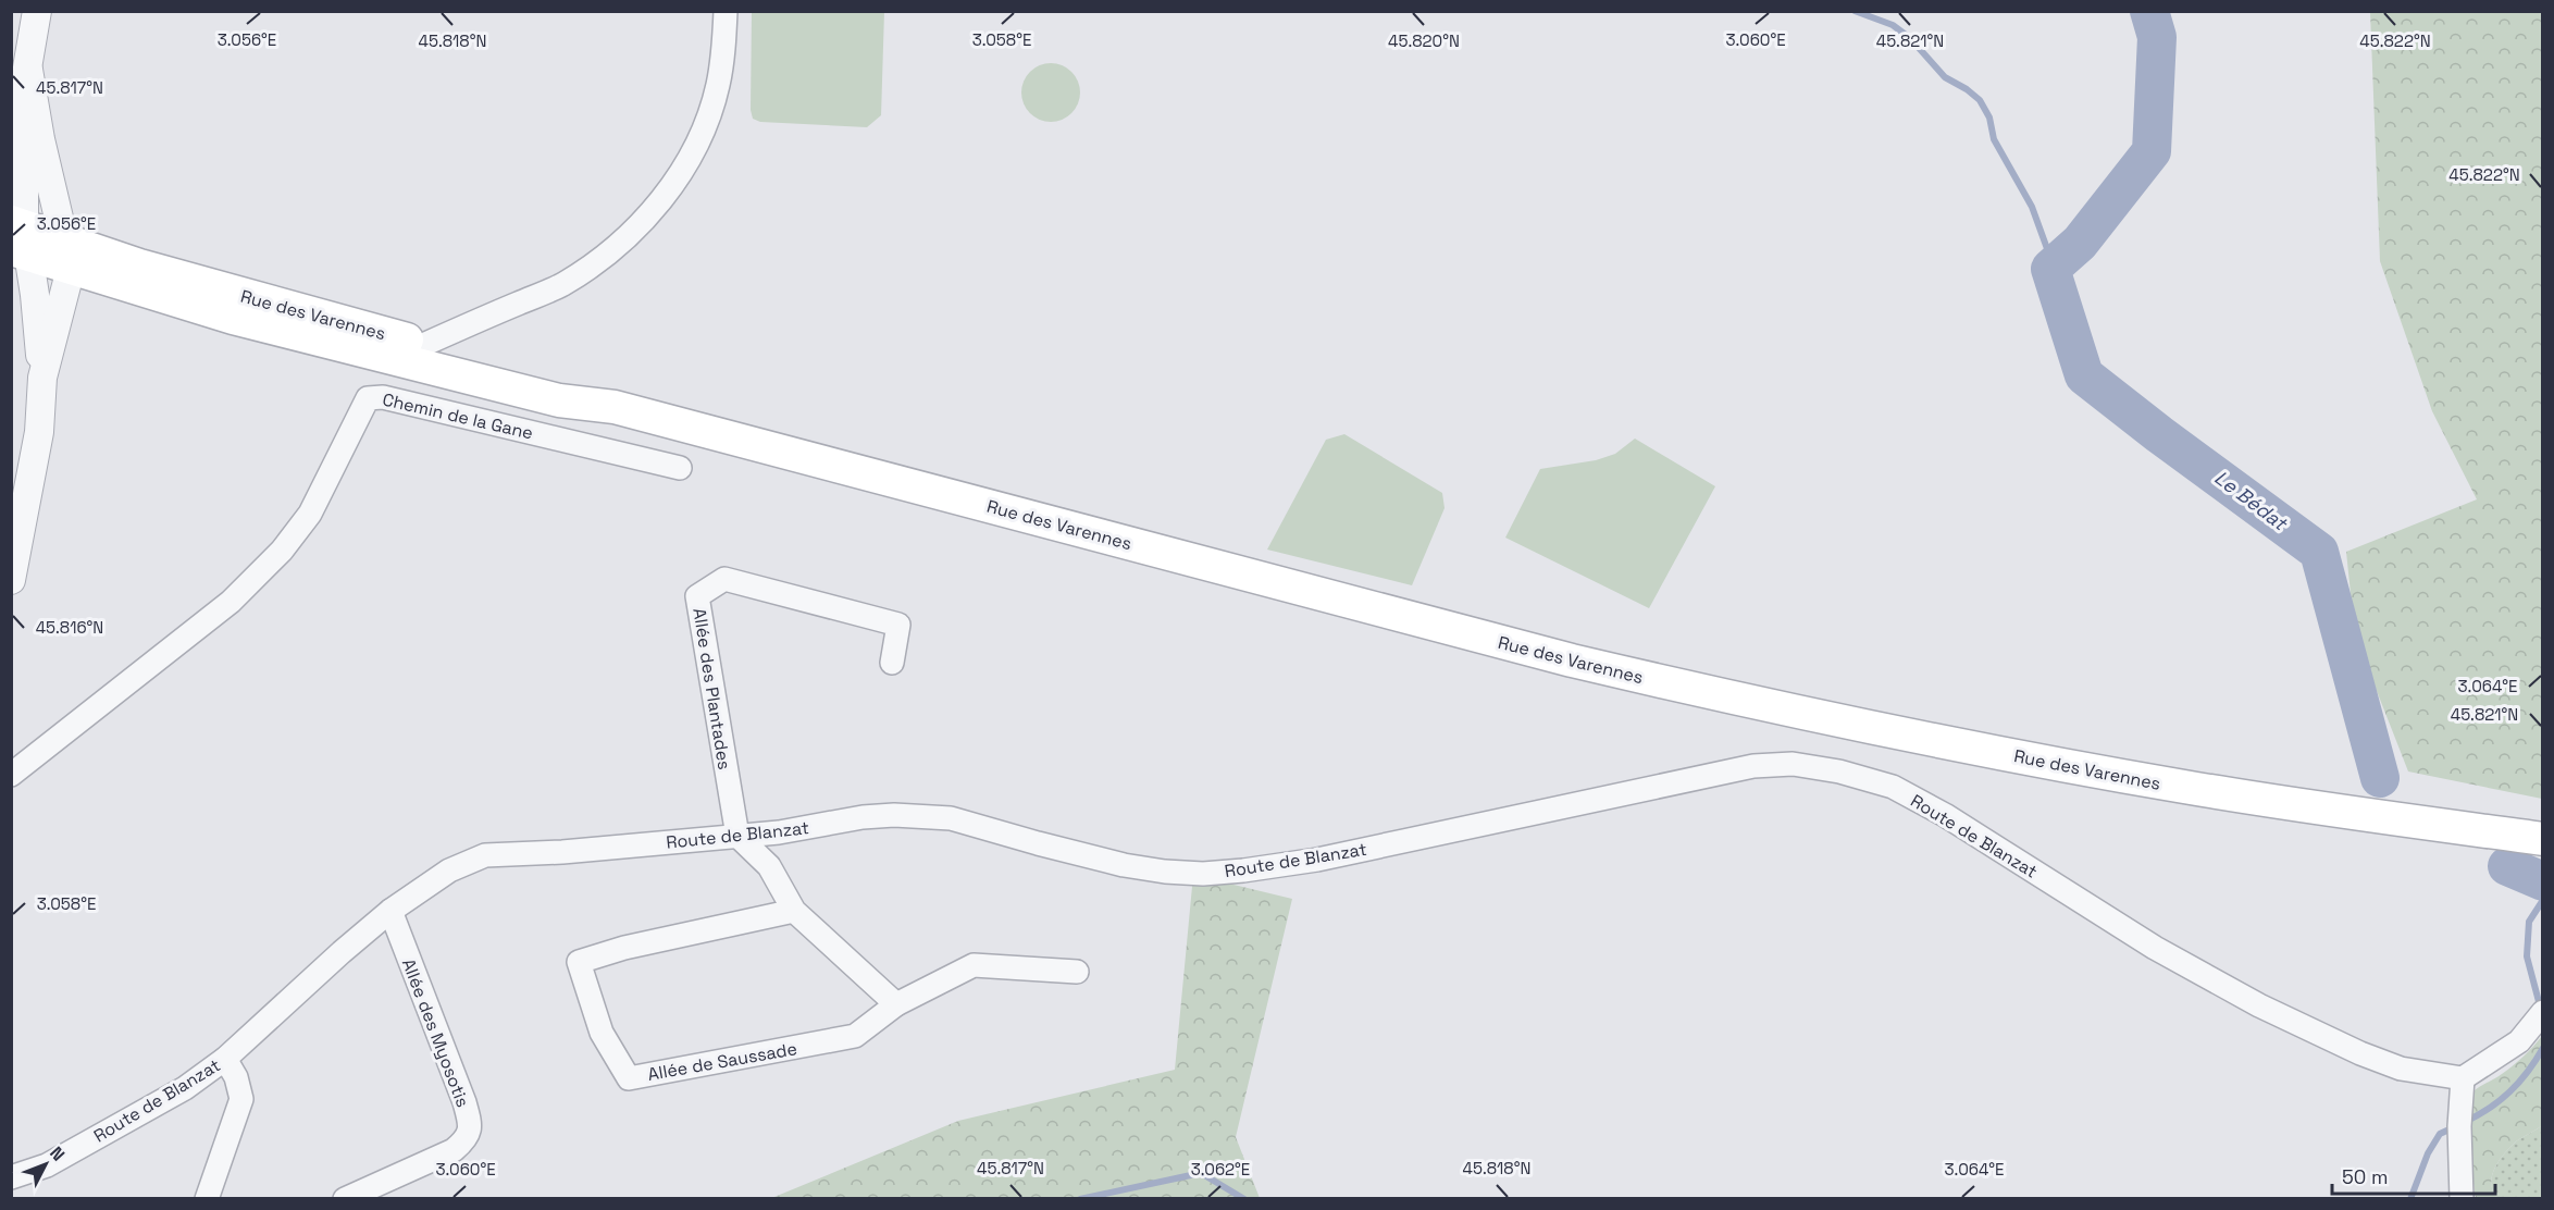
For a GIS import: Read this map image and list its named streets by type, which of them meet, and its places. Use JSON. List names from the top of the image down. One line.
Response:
{"streets":{"main road":["Rue des Varennes"],"street":["Chemin de la Gane","Allée des Plantades","Route de Blanzat","Allée des Myosotis","Allée de Saussade"]},"crossings":[["Allée des Plantades","Route de Blanzat"],["Route de Blanzat","Allée des Myosotis"]],"water":["Le Bédat"],"scale_bar":"50 m","north":"top right","coordinates":["3.056°E","3.058°E","3.060°E","45.818°N","45.820°N","45.821°N","45.822°N","45.817°N","45.816°N","3.064°E","3.062°E"]}
